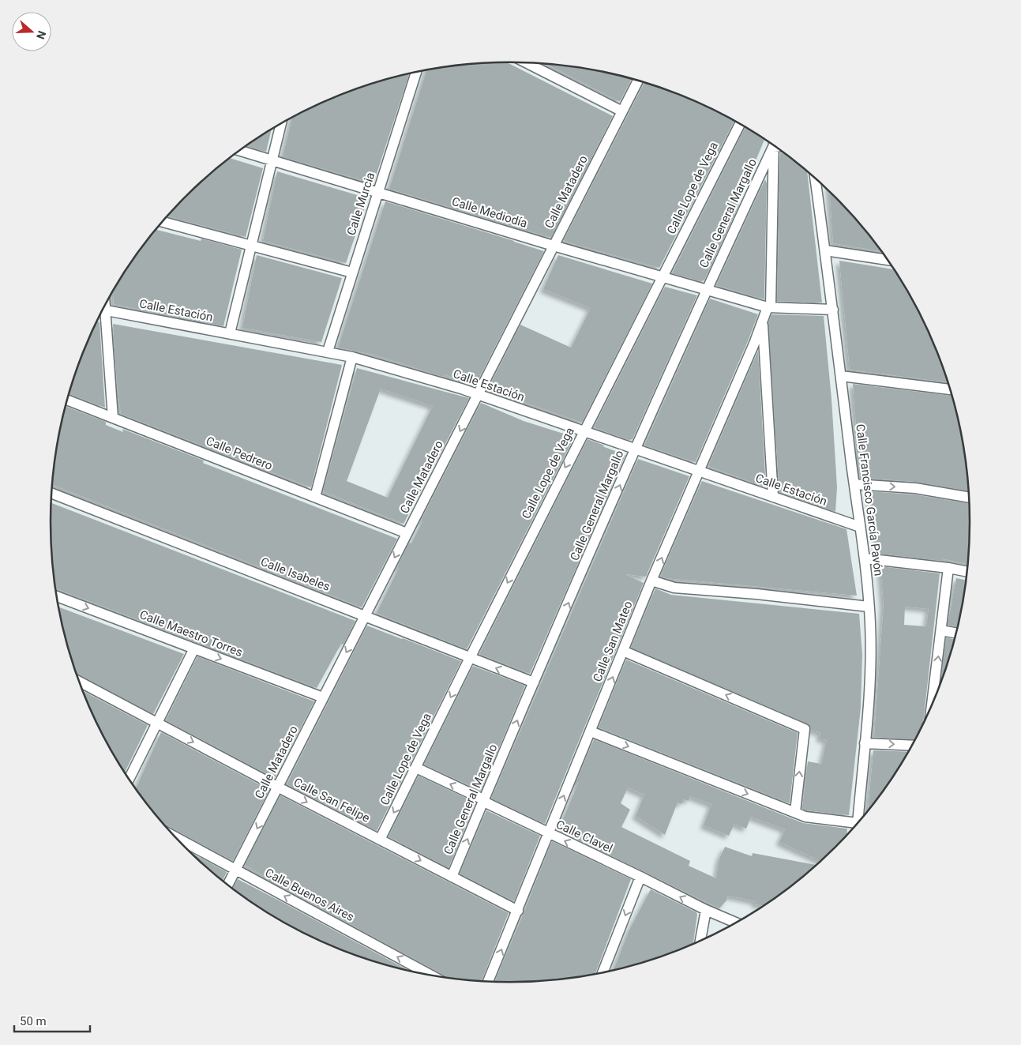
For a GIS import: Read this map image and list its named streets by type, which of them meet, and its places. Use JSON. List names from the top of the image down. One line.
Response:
{"streets":{"street":["Calle Lope de Vega","Calle Matadero","Calle Murcia","Calle Mediodía","Calle General Margallo","Calle Estación","Calle Pedrero","Calle Francisco García Pavón","Calle Isabeles","Calle Maestro Torres","Calle San Mateo","Calle San Felipe","Calle Clavel","Calle Buenos Aires"]},"crossings":[["Calle Lope de Vega","Calle Mediodía"],["Calle Lope de Vega","Calle Estación"],["Calle Lope de Vega","Calle Isabeles"],["Calle Lope de Vega","Calle San Felipe"],["Calle Lope de Vega","Calle Clavel"],["Calle Matadero","Calle Mediodía"],["Calle Matadero","Calle Estación"],["Calle Matadero","Calle Pedrero"],["Calle Matadero","Calle Isabeles"],["Calle Matadero","Calle Maestro Torres"],["Calle Matadero","Calle San Felipe"],["Calle Matadero","Calle Buenos Aires"],["Calle Murcia","Calle Mediodía"],["Calle Murcia","Calle Estación"],["Calle Mediodía","Calle General Margallo"],["Calle Mediodía","Calle Francisco García Pavón"],["Calle Mediodía","Calle San Mateo"],["Calle General Margallo","Calle Estación"],["Calle General Margallo","Calle Isabeles"],["Calle General Margallo","Calle San Felipe"],["Calle General Margallo","Calle Clavel"],["Calle Estación","Calle Francisco García Pavón"],["Calle Estación","Calle San Mateo"],["Calle San Mateo","Calle San Felipe"],["Calle San Mateo","Calle Clavel"]],"one_way":["Calle Lope de Vega","Calle Matadero","Calle General Margallo","Calle Maestro Torres","Calle San Mateo","Calle San Felipe","Calle Clavel","Calle Buenos Aires"],"scale_bar":"50 m","north":"right"}
